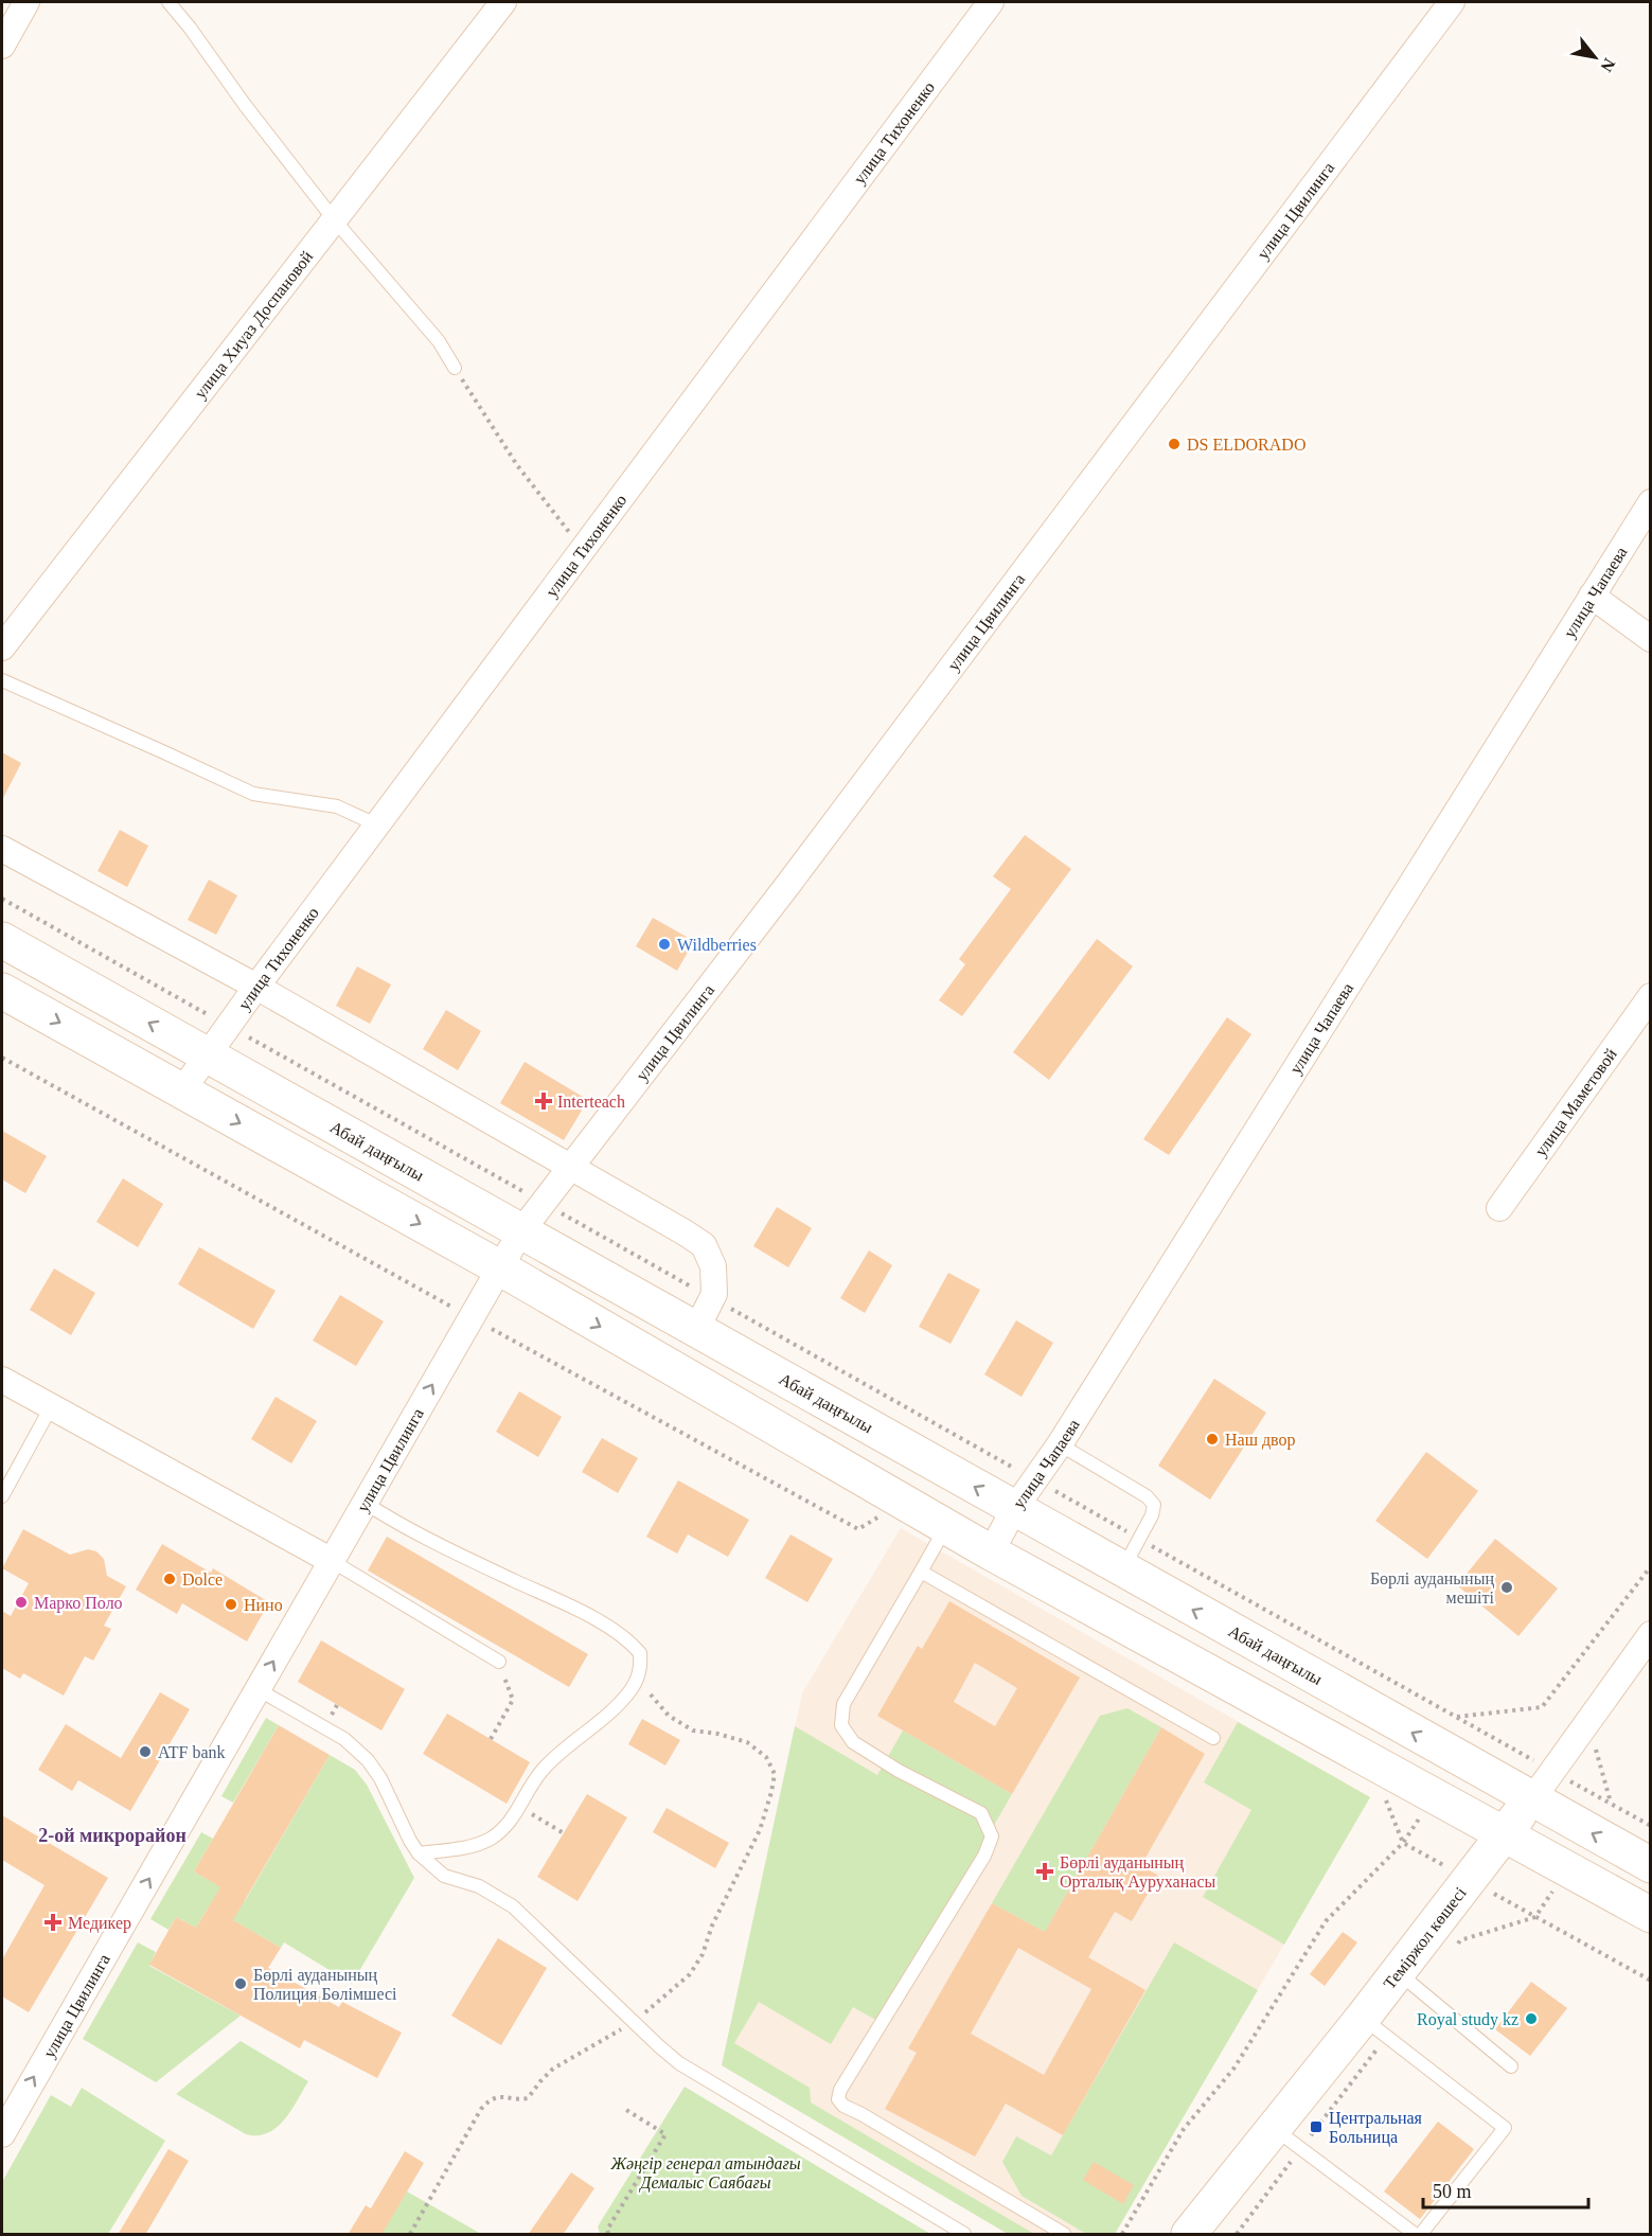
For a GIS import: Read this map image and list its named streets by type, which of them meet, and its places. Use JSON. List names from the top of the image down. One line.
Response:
{"streets":{"street":["улица Тихоненко","улица Цвилинга","улица Хиуаз Доспановой","улица Чапаева","улица Маметовой","Абай даңғылы","Теміржол көшесі"]},"crossings":[["улица Тихоненко","Абай даңғылы"],["улица Цвилинга","Абай даңғылы"],["улица Чапаева","Абай даңғылы"],["Абай даңғылы","Теміржол көшесі"]],"districts":["2-ой микрорайон"],"parks":["Жәңгір генерал атындағы Демалыс Саябағы"],"places":{"other":["DS ELDORADO","Wildberries","Наш двор","Dolce","Бөрлі ауданының мешіті","Марко Поло","Нино","ATF bank","Бөрлі ауданының Полиция Бөлімшесі","Royal study kz"],"health":["Interteach","Бөрлі ауданының Орталық Ауруханасы","Медикер"],"transit":["Центральная Больница"]},"scale_bar":"50 m","north":"bottom right"}
